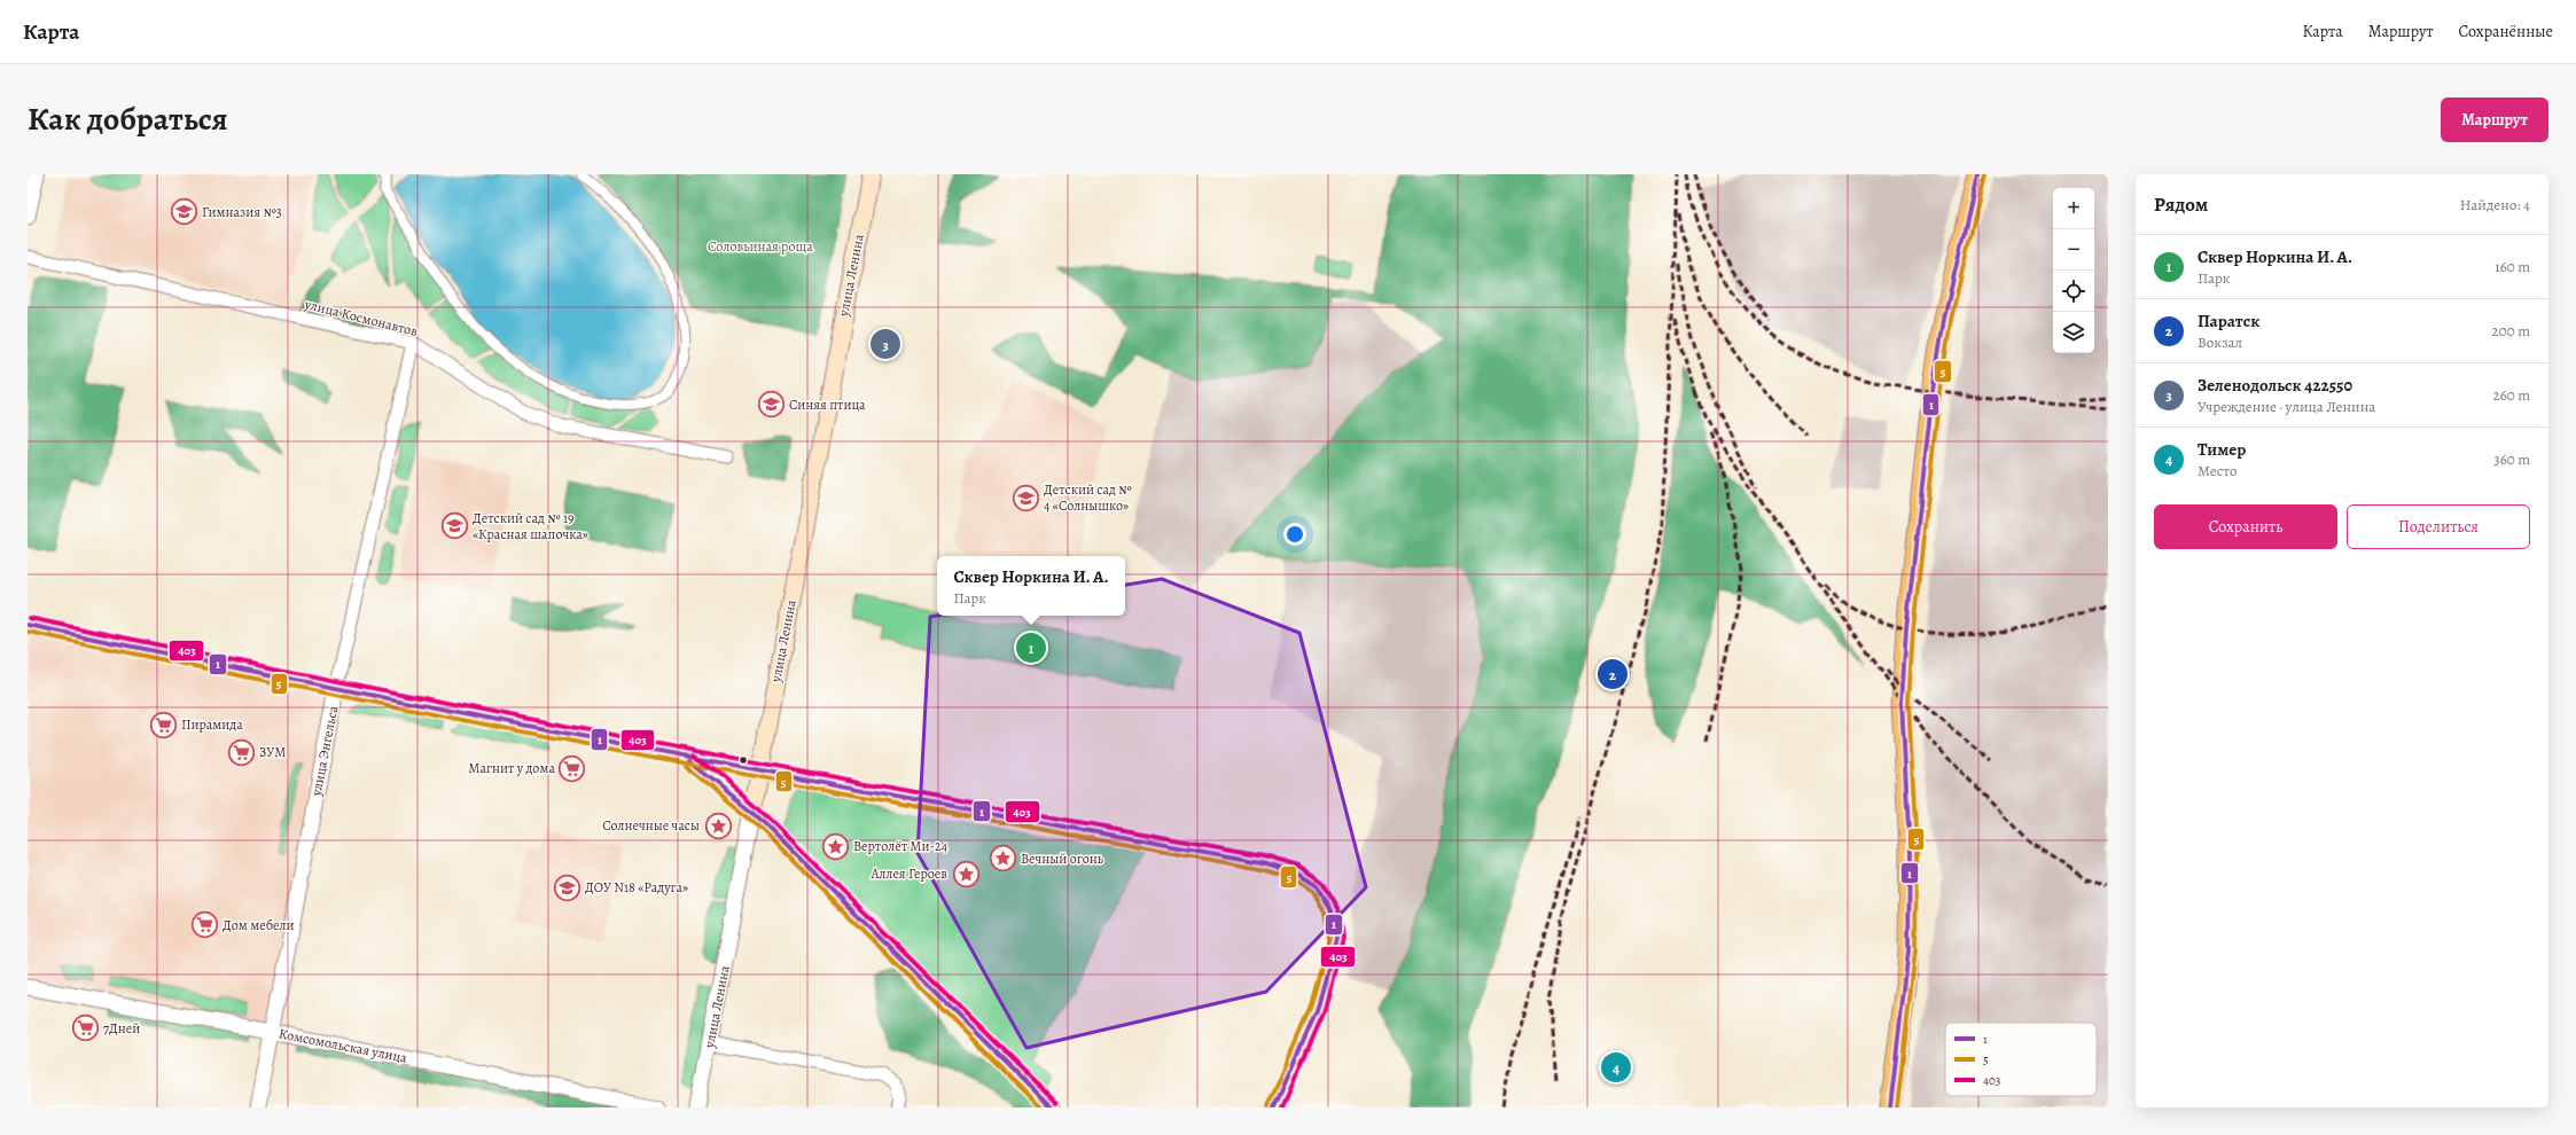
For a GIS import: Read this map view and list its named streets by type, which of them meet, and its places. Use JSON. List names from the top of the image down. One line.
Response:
{"streets":{"main road":["улица Ленина"],"street":["улица Космонавтов","улица Энгельса","Комсомольская улица"]},"crossings":[["улица Космонавтов","улица Энгельса"],["улица Энгельса","Комсомольская улица"]],"parks":["Соловьиная роща"],"places":{"school or university":["Гимназия №3","Синяя птица","Детский сад № 4 «Солнышко»","Детский сад № 19 «Красная шапочка»","ДОУ N18 «Радуга»"],"supermarket":["Пирамида","ЗУМ","Магнит у дома","Дом мебели","7Дней"],"place":["Солнечные часы","Вертолёт Ми-24","Вечный огонь","Аллея Героев"]},"lines":["transit line 1","transit line 5","transit line 403"],"legend":["1","5","403"],"page":{"header":"Карта","nav":["Карта","Маршрут","Сохранённые"],"title":"Как добраться","buttons":["Маршрут",["Сохранить","Поделиться"]],"heading":["Рядом","Найдено: 4"],"map_buttons":["+","−"],"list":[{"mark":"1","name":"Сквер Норкина И. А.","note":"Парк","value":"160 m"},{"mark":"2","name":"Паратск","note":"Вокзал","value":"200 m"},{"mark":"3","name":"Зеленодольск 422550","note":"Учреждение · улица Ленина","value":"260 m"},{"mark":"4","name":"Тимер","note":"Место","value":"360 m"}],"pins":["3","1","2","4"],"popup":["Сквер Норкина И. А.","Парк"]}}
